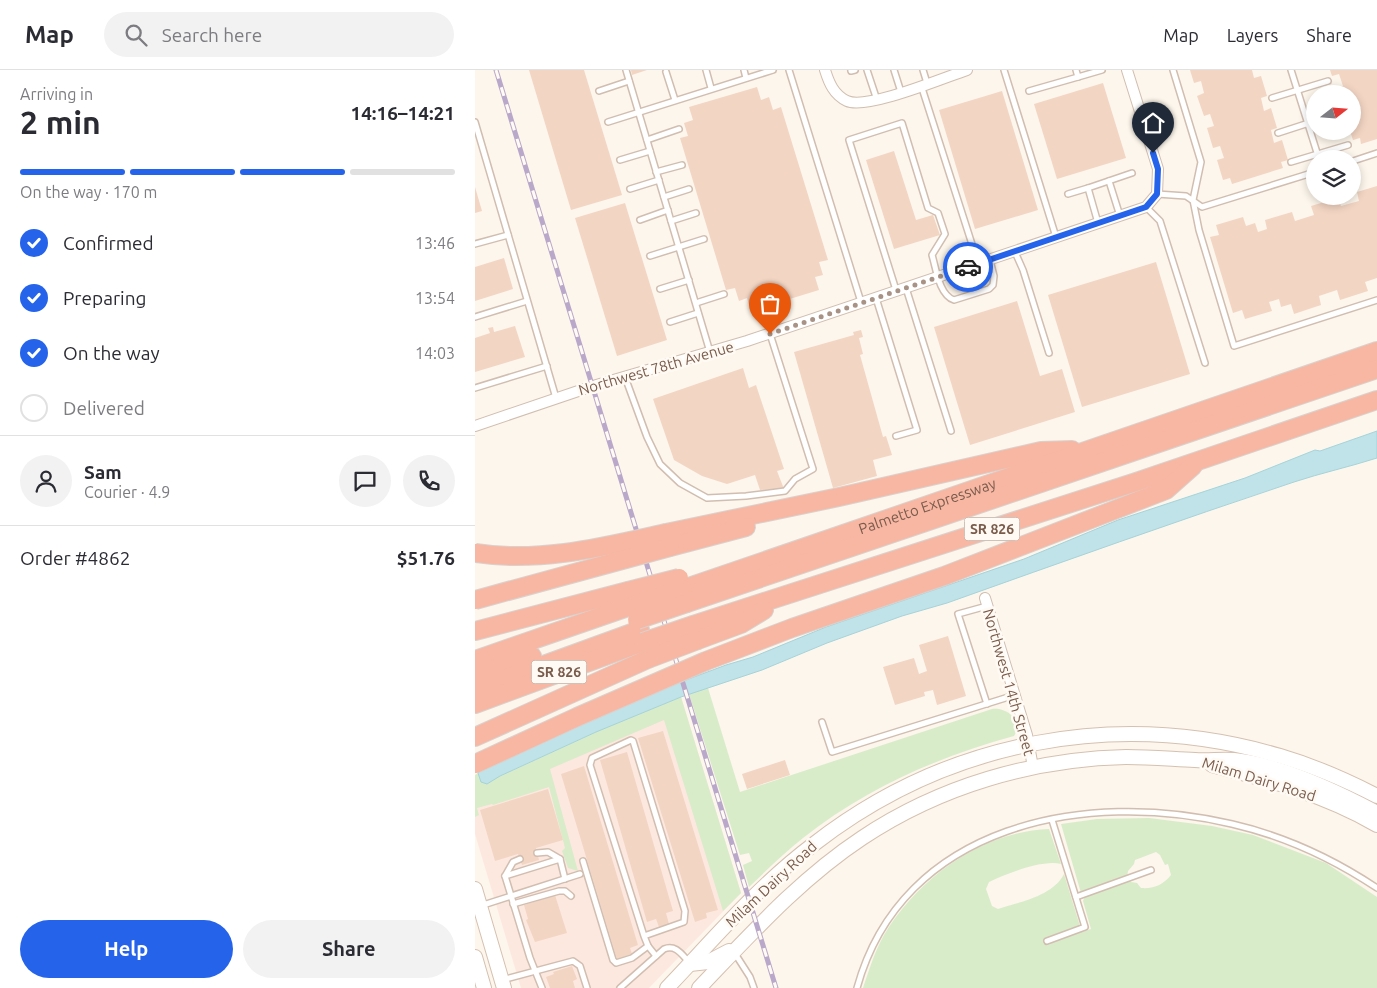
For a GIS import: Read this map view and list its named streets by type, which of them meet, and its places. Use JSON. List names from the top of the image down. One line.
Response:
{"streets":{"highway":["Palmetto Expressway","SR 826"],"main road":["Milam Dairy Road"],"street":["Northwest 78th Avenue","Northwest 14th Street"]},"crossings":[["Palmetto Expressway","SR 826"],["Northwest 14th Street","Milam Dairy Road"]],"north":"right","page":{"header":"Map","search":"Search here","nav":["Map","Layers","Share"],"heading":["2 min","Arriving in","14:16–14:21"],"panel":["Sam","Courier · 4.9","Order #4862","$51.76"],"bar":"On the way · 170 m","list":[["Confirmed","13:46"],["Preparing","13:54"],["On the way","14:03"],"Delivered"],"buttons":["Help","Share"]}}
